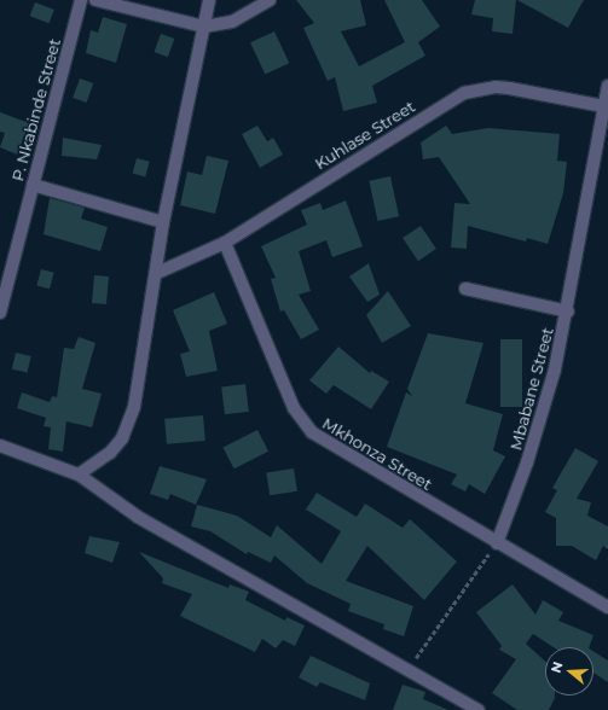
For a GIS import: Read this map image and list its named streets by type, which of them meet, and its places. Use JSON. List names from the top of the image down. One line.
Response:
{"streets":{"street":["P. Nkabinde Street","Kuhlase Street","Mbabane Street","Mkhonza Street"]},"crossings":[["Kuhlase Street","Mbabane Street"],["Kuhlase Street","Mkhonza Street"],["Mbabane Street","Mkhonza Street"]],"north":"left"}
